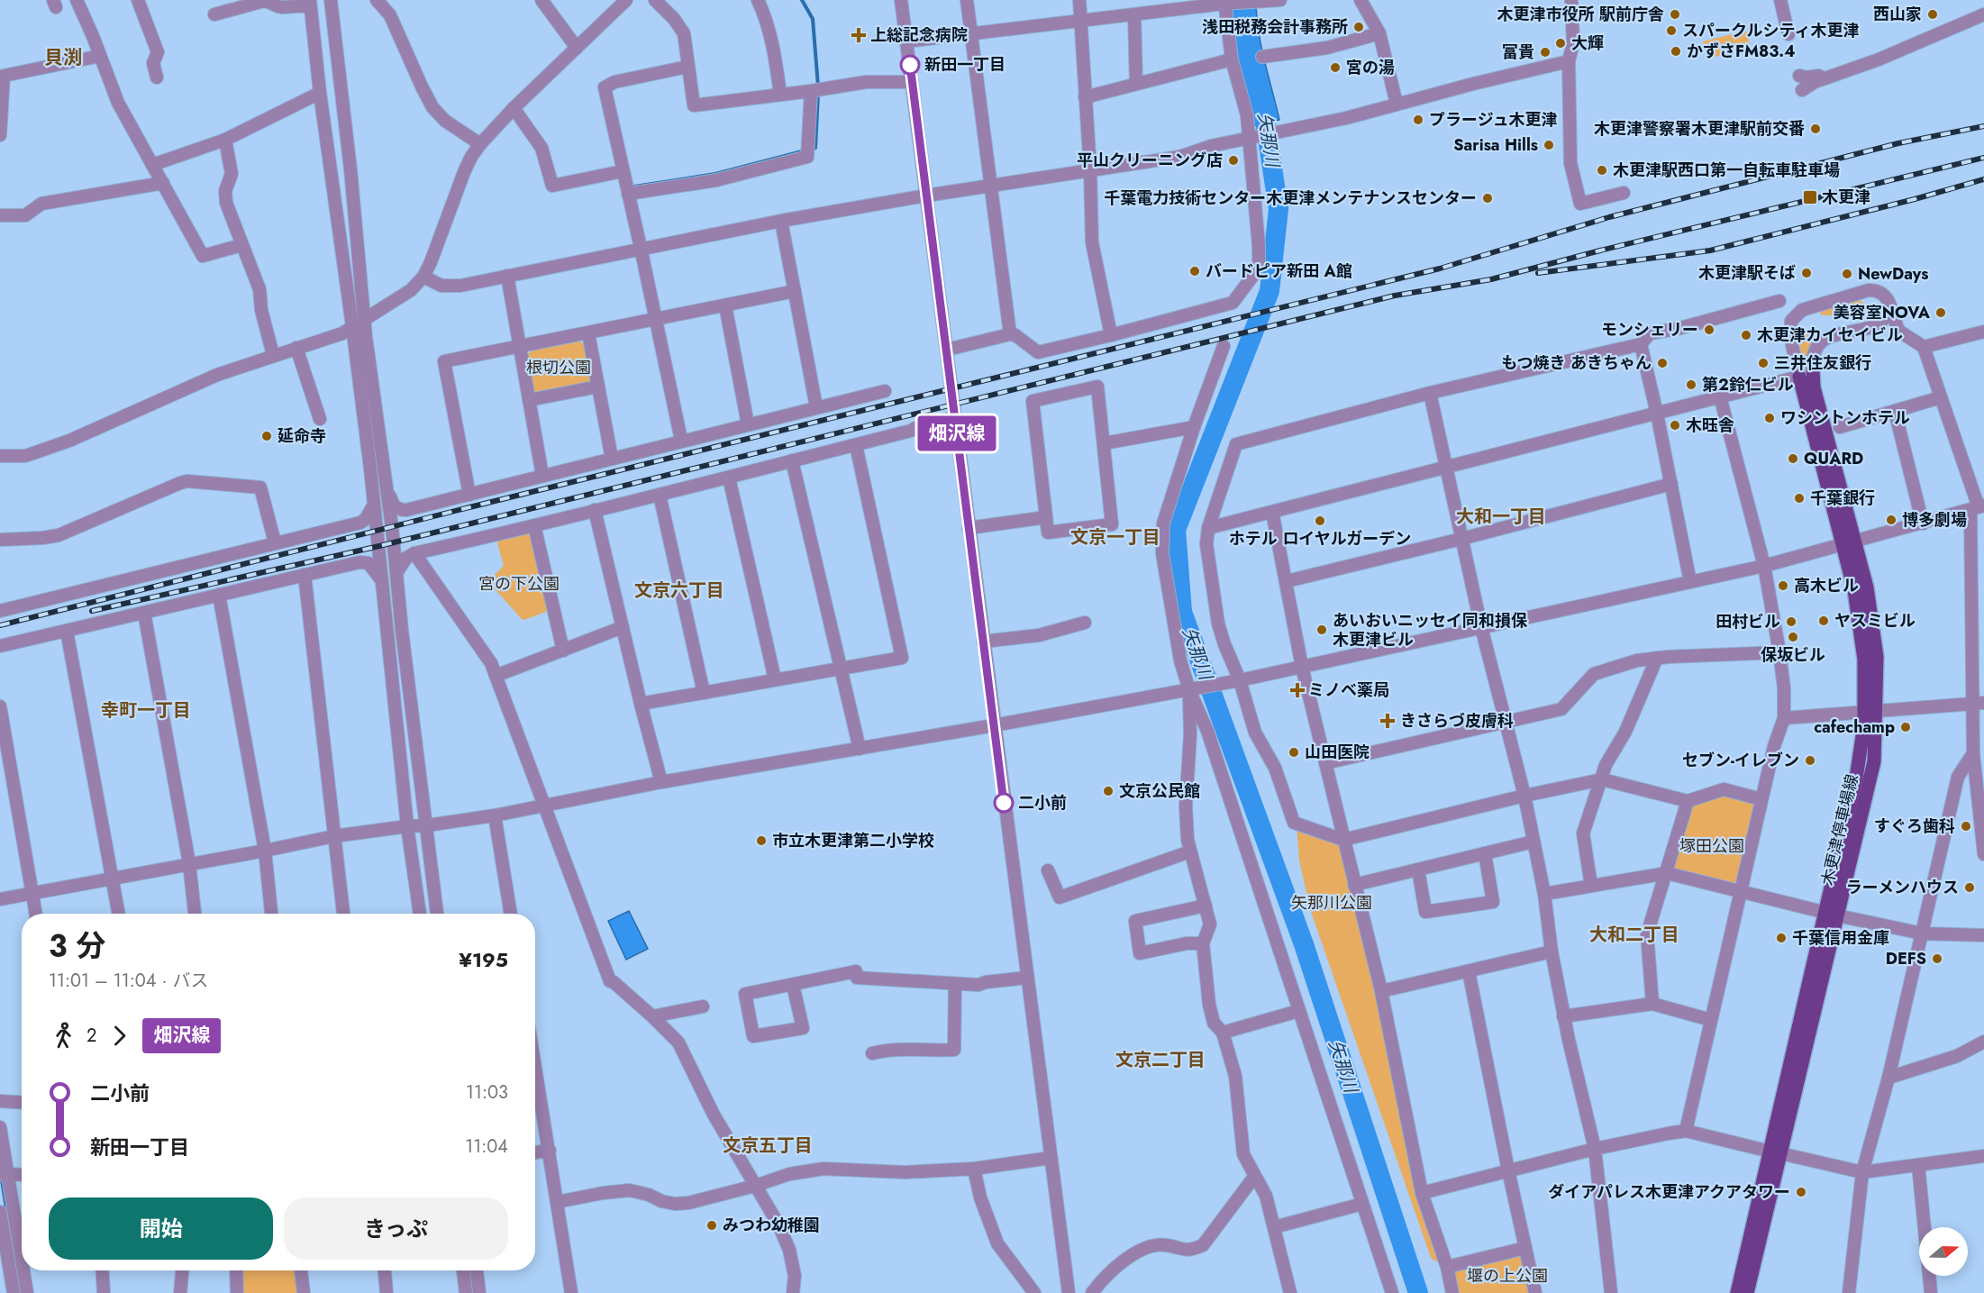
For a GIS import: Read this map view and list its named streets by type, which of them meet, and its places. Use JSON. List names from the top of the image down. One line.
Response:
{"streets":{"main road":["木更津停車場線"]},"districts":["貝渕","大和一丁目","文京一丁目","文京六丁目","幸町一丁目","大和二丁目","文京二丁目","文京五丁目"],"water":["矢那川"],"parks":["根切公園","宮の下公園","塚田公園","矢那川公園","堰の上公園"],"places":{"other":["木更津市役所 駅前庁舎","西山家","浅田税務会計事務所","スパークルシティ木更津","大輝","かずさFM83.4","富貴","新田一丁目","宮の湯","プラージュ木更津","木更津警察署木更津駅前交番","Sarisa Hills","平山クリーニング店","木更津駅西口第一自転車駐車場","千葉電力技術センター木更津メンテナンスセンター","バードピア新田 A館","木更津駅そば","NewDays","美容室NOVA","モンシェリー","木更津カイセイビル","もつ焼き あきちゃん","三井住友銀行","第2鈴仁ビル","ワシントンホテル","木𫞂舎","延命寺","QUARD","千葉銀行","博多劇場","ホテル ロイヤルガーデン","高木ビル","ヤスミビル","田村ビル","あいおいニッセイ同和損保 木更津ビル","保坂ビル","cafechamp","山田医院","セブン-イレブン","文京公民館","二小前","すぐろ歯科","市立木更津第二小学校","ラーメンハウス","千葉信用金庫","DEFS","ダイアパレス木更津アクアタワー","みつわ幼稚園"],"health":["上総記念病院","ミノベ薬局","きさらづ皮膚科"],"transit":["木更津"]},"lines":["bus line 畑沢線"],"north":"right","page":{"on_map":"畑沢線","heading":["3 分","11:01 – 11:04 · バス","¥195"],"legs":["2","畑沢線"],"list":[{"name":"二小前","value":"11:03"},{"name":"新田一丁目","value":"11:04"}],"buttons":["開始","きっぷ"]}}
